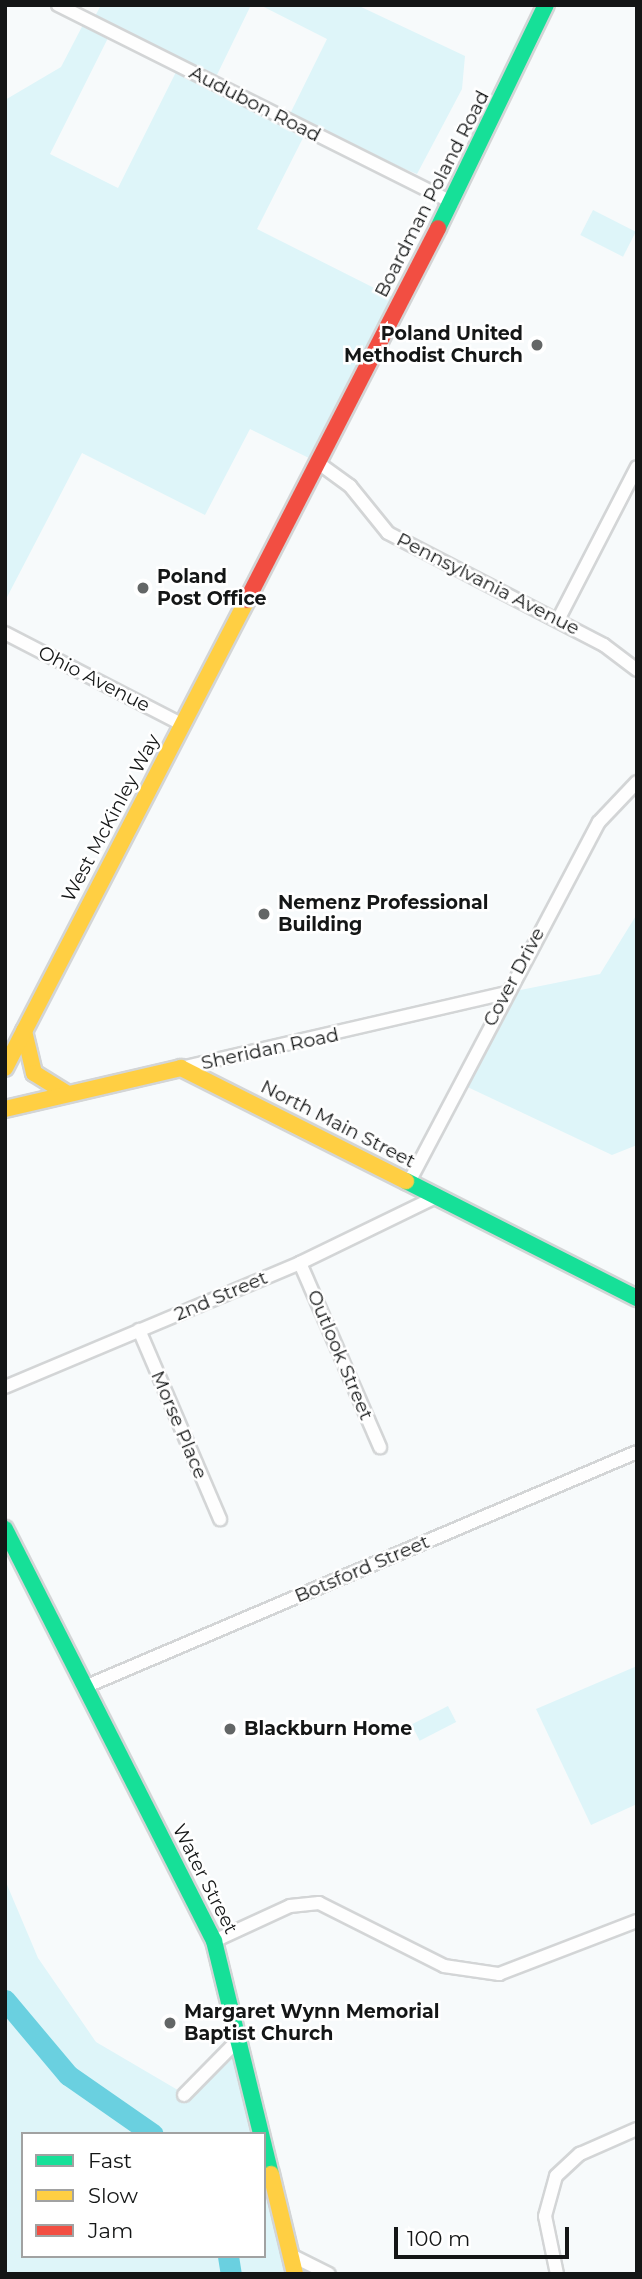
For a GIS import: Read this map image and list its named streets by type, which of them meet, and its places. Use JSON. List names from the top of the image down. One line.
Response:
{"streets":{"main road":["Boardman Poland Road","West McKinley Way","North Main Street","Water Street"],"street":["Audubon Road","Pennsylvania Avenue","Ohio Avenue","Cover Drive","Sheridan Road","2nd Street","Outlook Street","Morse Place","Botsford Street"]},"crossings":[["Audubon Road","Boardman Poland Road"],["Boardman Poland Road","Pennsylvania Avenue"],["Boardman Poland Road","West McKinley Way"],["Ohio Avenue","West McKinley Way"],["Cover Drive","Sheridan Road"],["Cover Drive","North Main Street"],["Sheridan Road","North Main Street"],["North Main Street","2nd Street"],["2nd Street","Outlook Street"],["2nd Street","Morse Place"],["Botsford Street","Water Street"]],"places":["Poland United Methodist Church","Poland Post Office","Nemenz Professional Building","Blackburn Home","Margaret Wynn Memorial Baptist Church"],"legend":["Fast","Slow","Jam"],"scale_bar":"100 m"}
